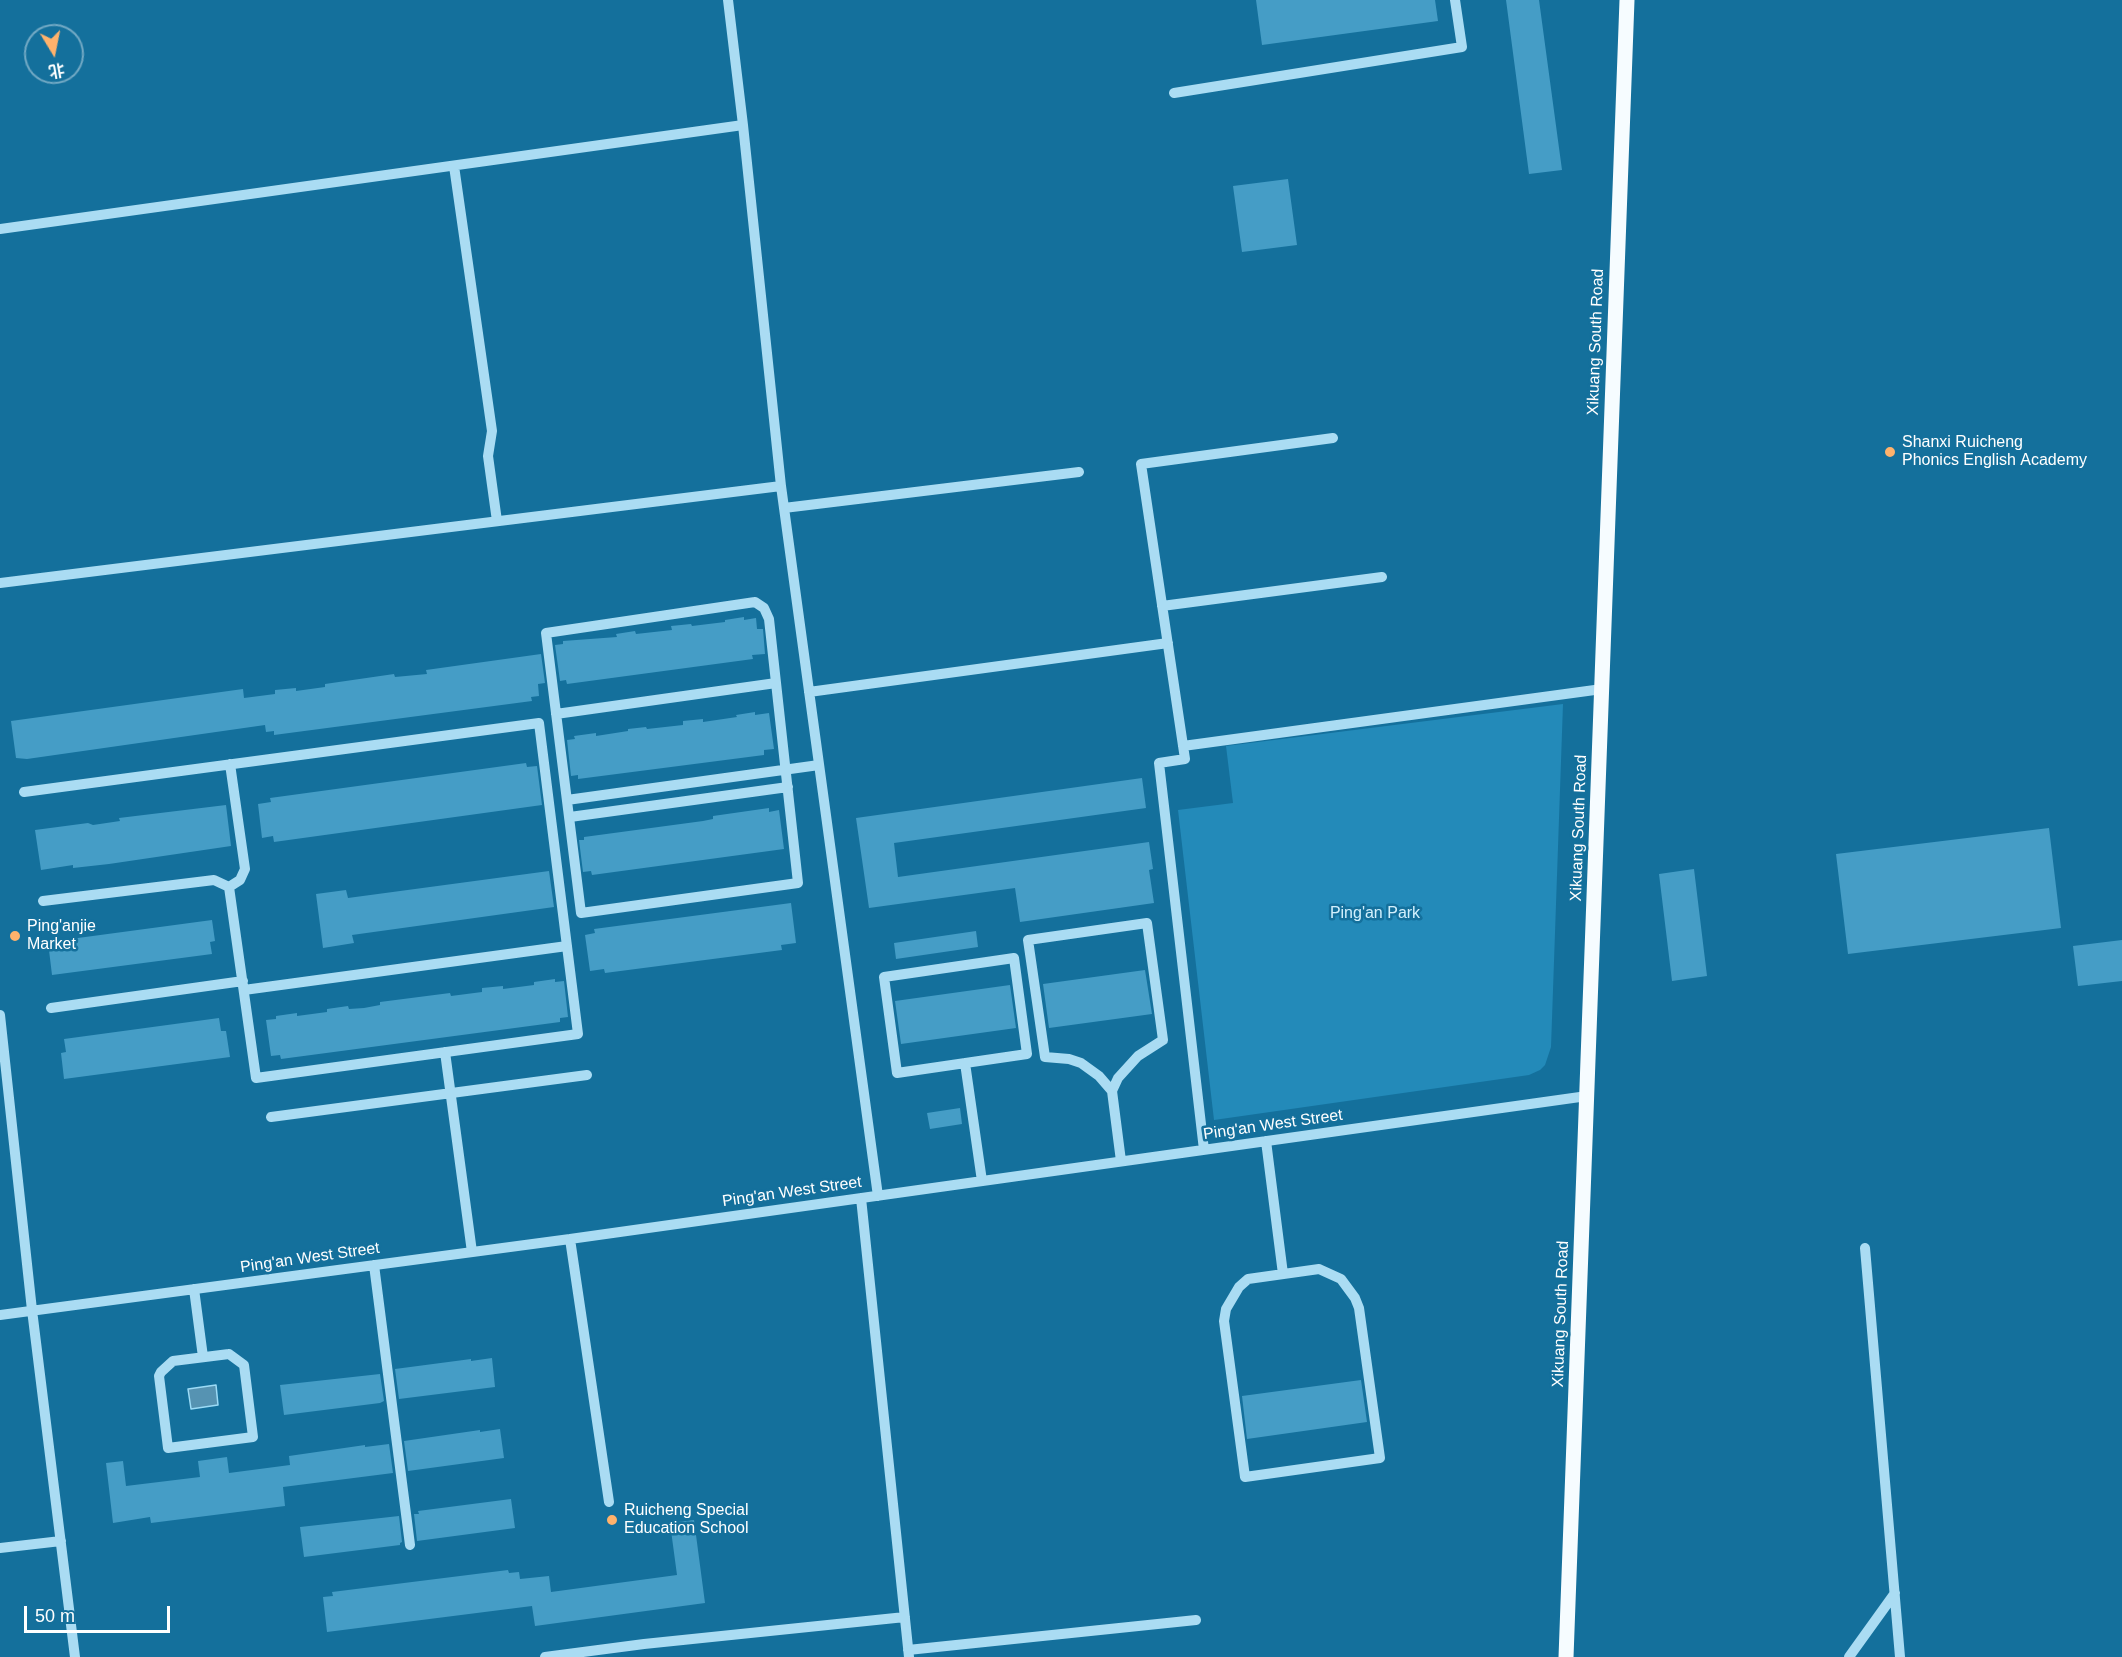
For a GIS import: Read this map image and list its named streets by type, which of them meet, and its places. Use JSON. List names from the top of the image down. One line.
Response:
{"streets":{"main road":["Xikuang South Road"],"street":["Ping'an West Street"]},"crossings":[["Xikuang South Road","Ping'an West Street"]],"parks":["Ping'an Park"],"places":["Shanxi Ruicheng Phonics English Academy","Ping'anjie Market","Ruicheng Special Education School"],"scale_bar":"50 m","north":"bottom"}
